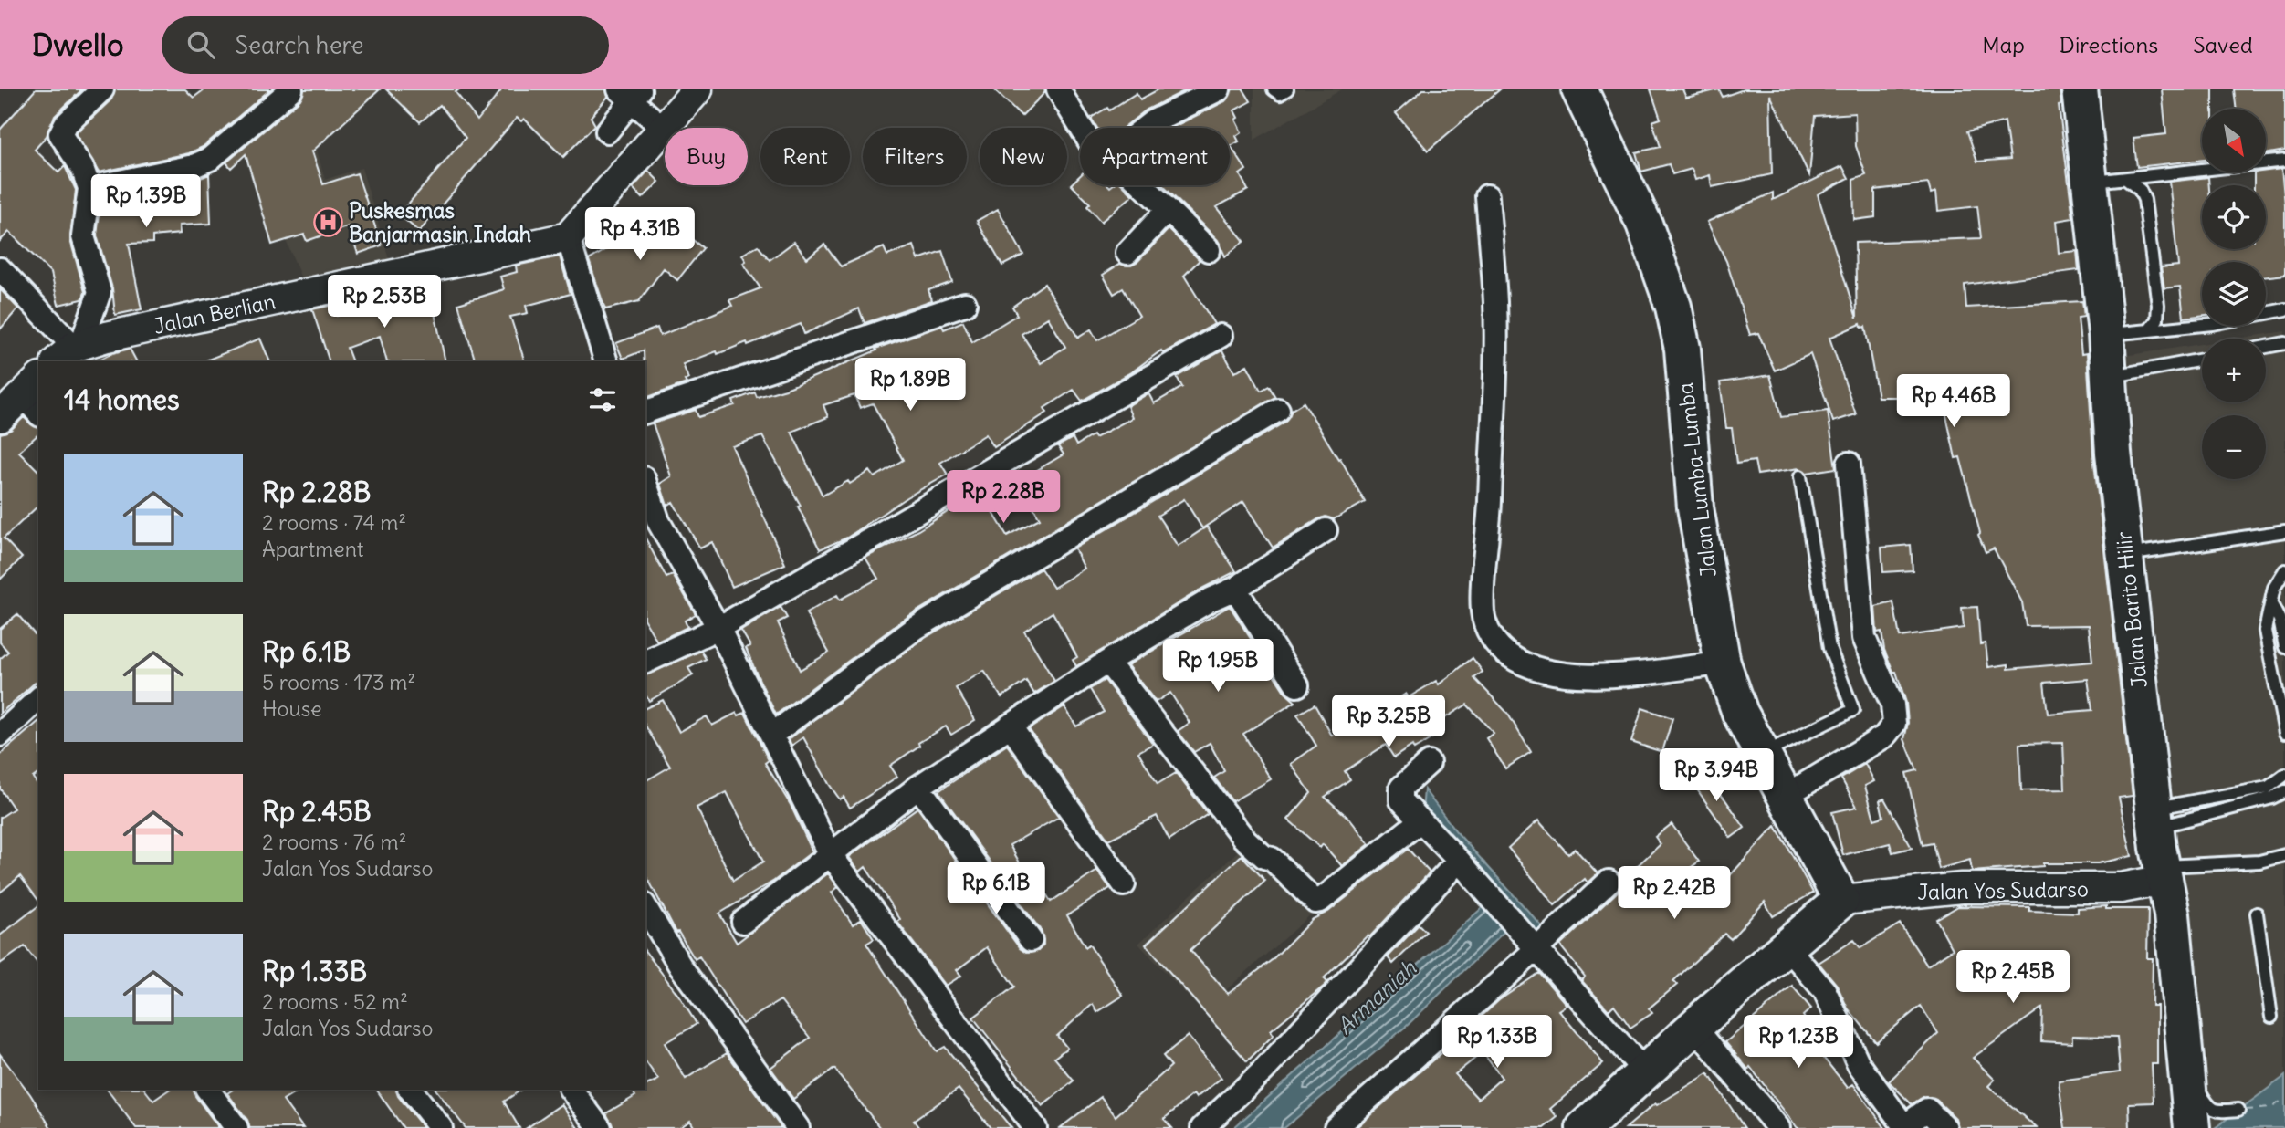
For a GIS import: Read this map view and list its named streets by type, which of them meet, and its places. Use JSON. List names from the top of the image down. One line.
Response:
{"streets":{"highway":["Jalan Lumba-Lumba","Jalan Barito Hilir"],"street":["Jalan Berlian","Jalan Yos Sudarso"]},"crossings":[["Jalan Lumba-Lumba","Jalan Yos Sudarso"],["Jalan Barito Hilir","Jalan Yos Sudarso"]],"water":["Armaniah"],"places":{"hospital":["Puskesmas Banjarmasin Indah"]},"north":"bottom right","page":{"header":"Dwello","search":"Search here","nav":["Map","Directions","Saved"],"map_buttons":["+","−"],"chip":["Buy","Rent","Filters","New","Apartment"],"price":["Rp 1.39B","Rp 4.31B","Rp 2.53B","Rp 1.89B","Rp 4.46B","Rp 2.28B","Rp 1.95B","Rp 3.25B","Rp 3.94B","Rp 6.1B","Rp 2.42B","Rp 2.45B","Rp 1.33B","Rp 1.23B"],"heading":"14 homes","list":[{"name":"Rp 2.28B","note":"2 rooms · 74 m² · Apartment"},{"name":"Rp 6.1B","note":"5 rooms · 173 m² · House"},{"name":"Rp 2.45B","note":"2 rooms · 76 m² · Jalan Yos Sudarso"},{"name":"Rp 1.33B","note":"2 rooms · 52 m² · Jalan Yos Sudarso"}]}}
